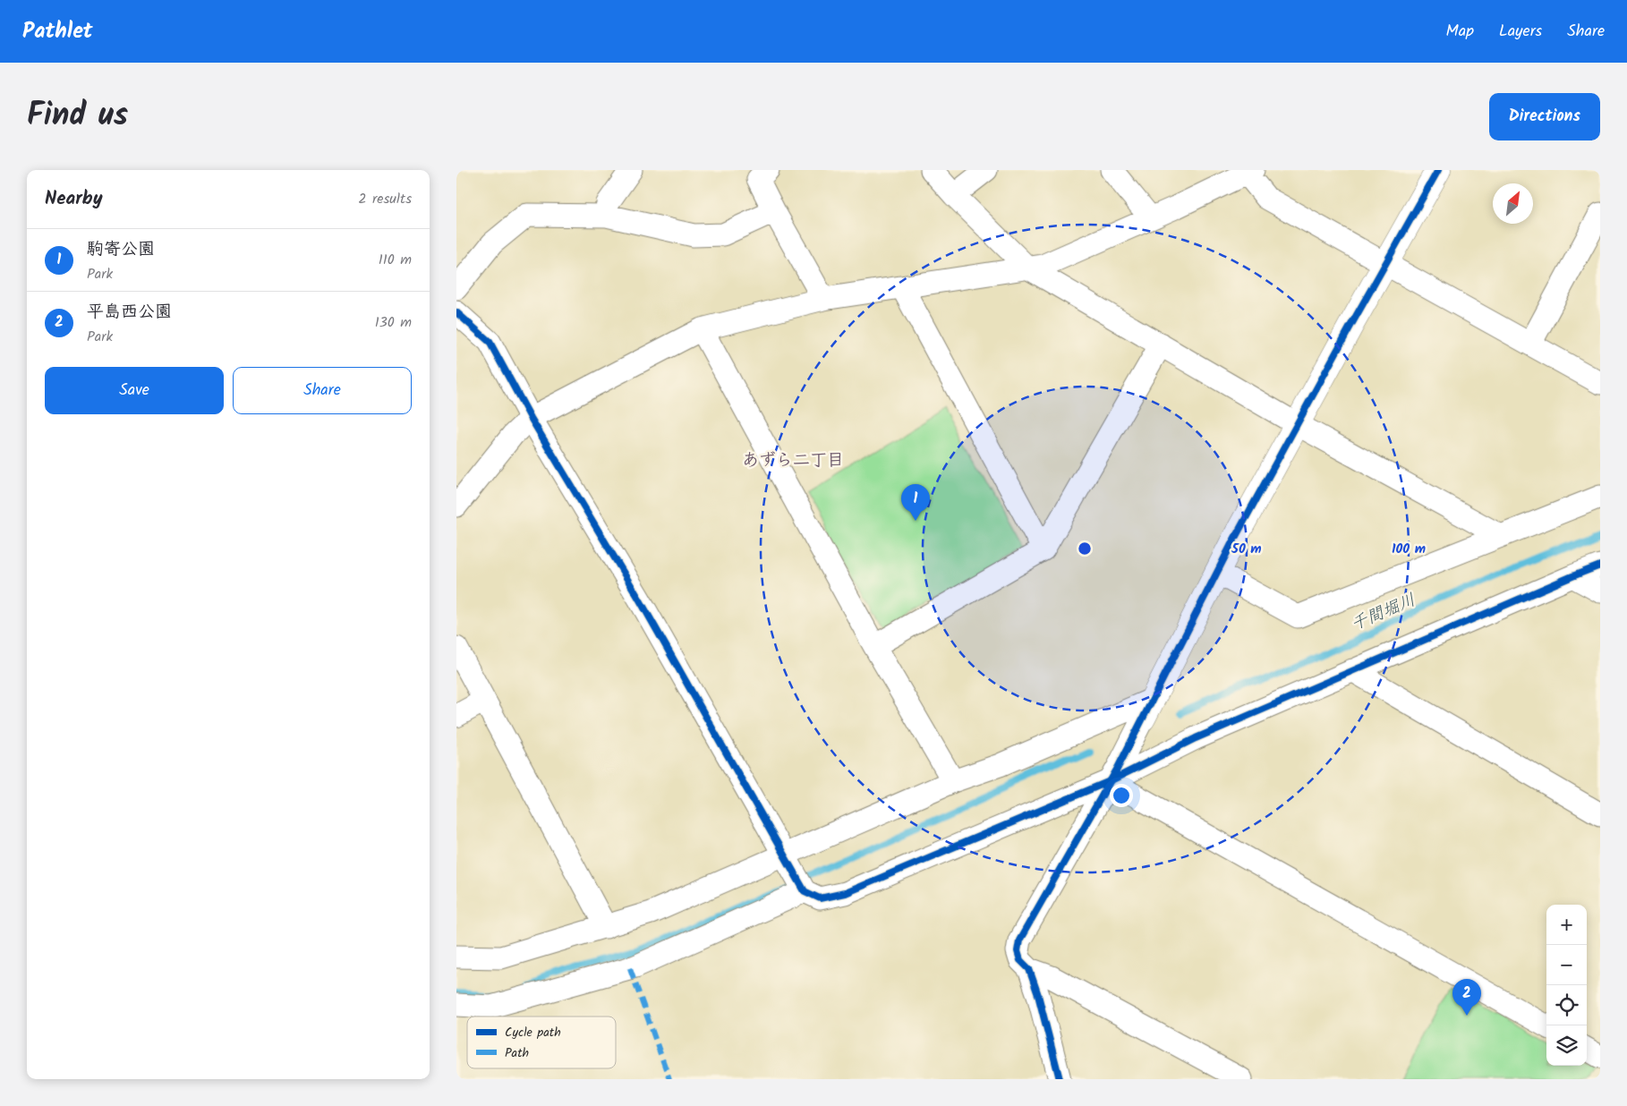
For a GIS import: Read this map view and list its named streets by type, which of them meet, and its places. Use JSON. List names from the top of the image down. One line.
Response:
{"districts":["あずら二丁目"],"water":["千間堀川"],"legend":["Cycle path","Path"],"north":"top right","page":{"header":"Pathlet","nav":["Map","Layers","Share"],"title":"Find us","buttons":["Directions",["Save","Share"]],"heading":["Nearby","2 results"],"list":[{"mark":"1","name":"駒寄公園","note":"Park","value":"110 m"},{"mark":"2","name":"平島西公園","note":"Park","value":"130 m"}],"pins":["1","2"],"map_buttons":["+","−"]},"rings":["50 m","100 m"]}
